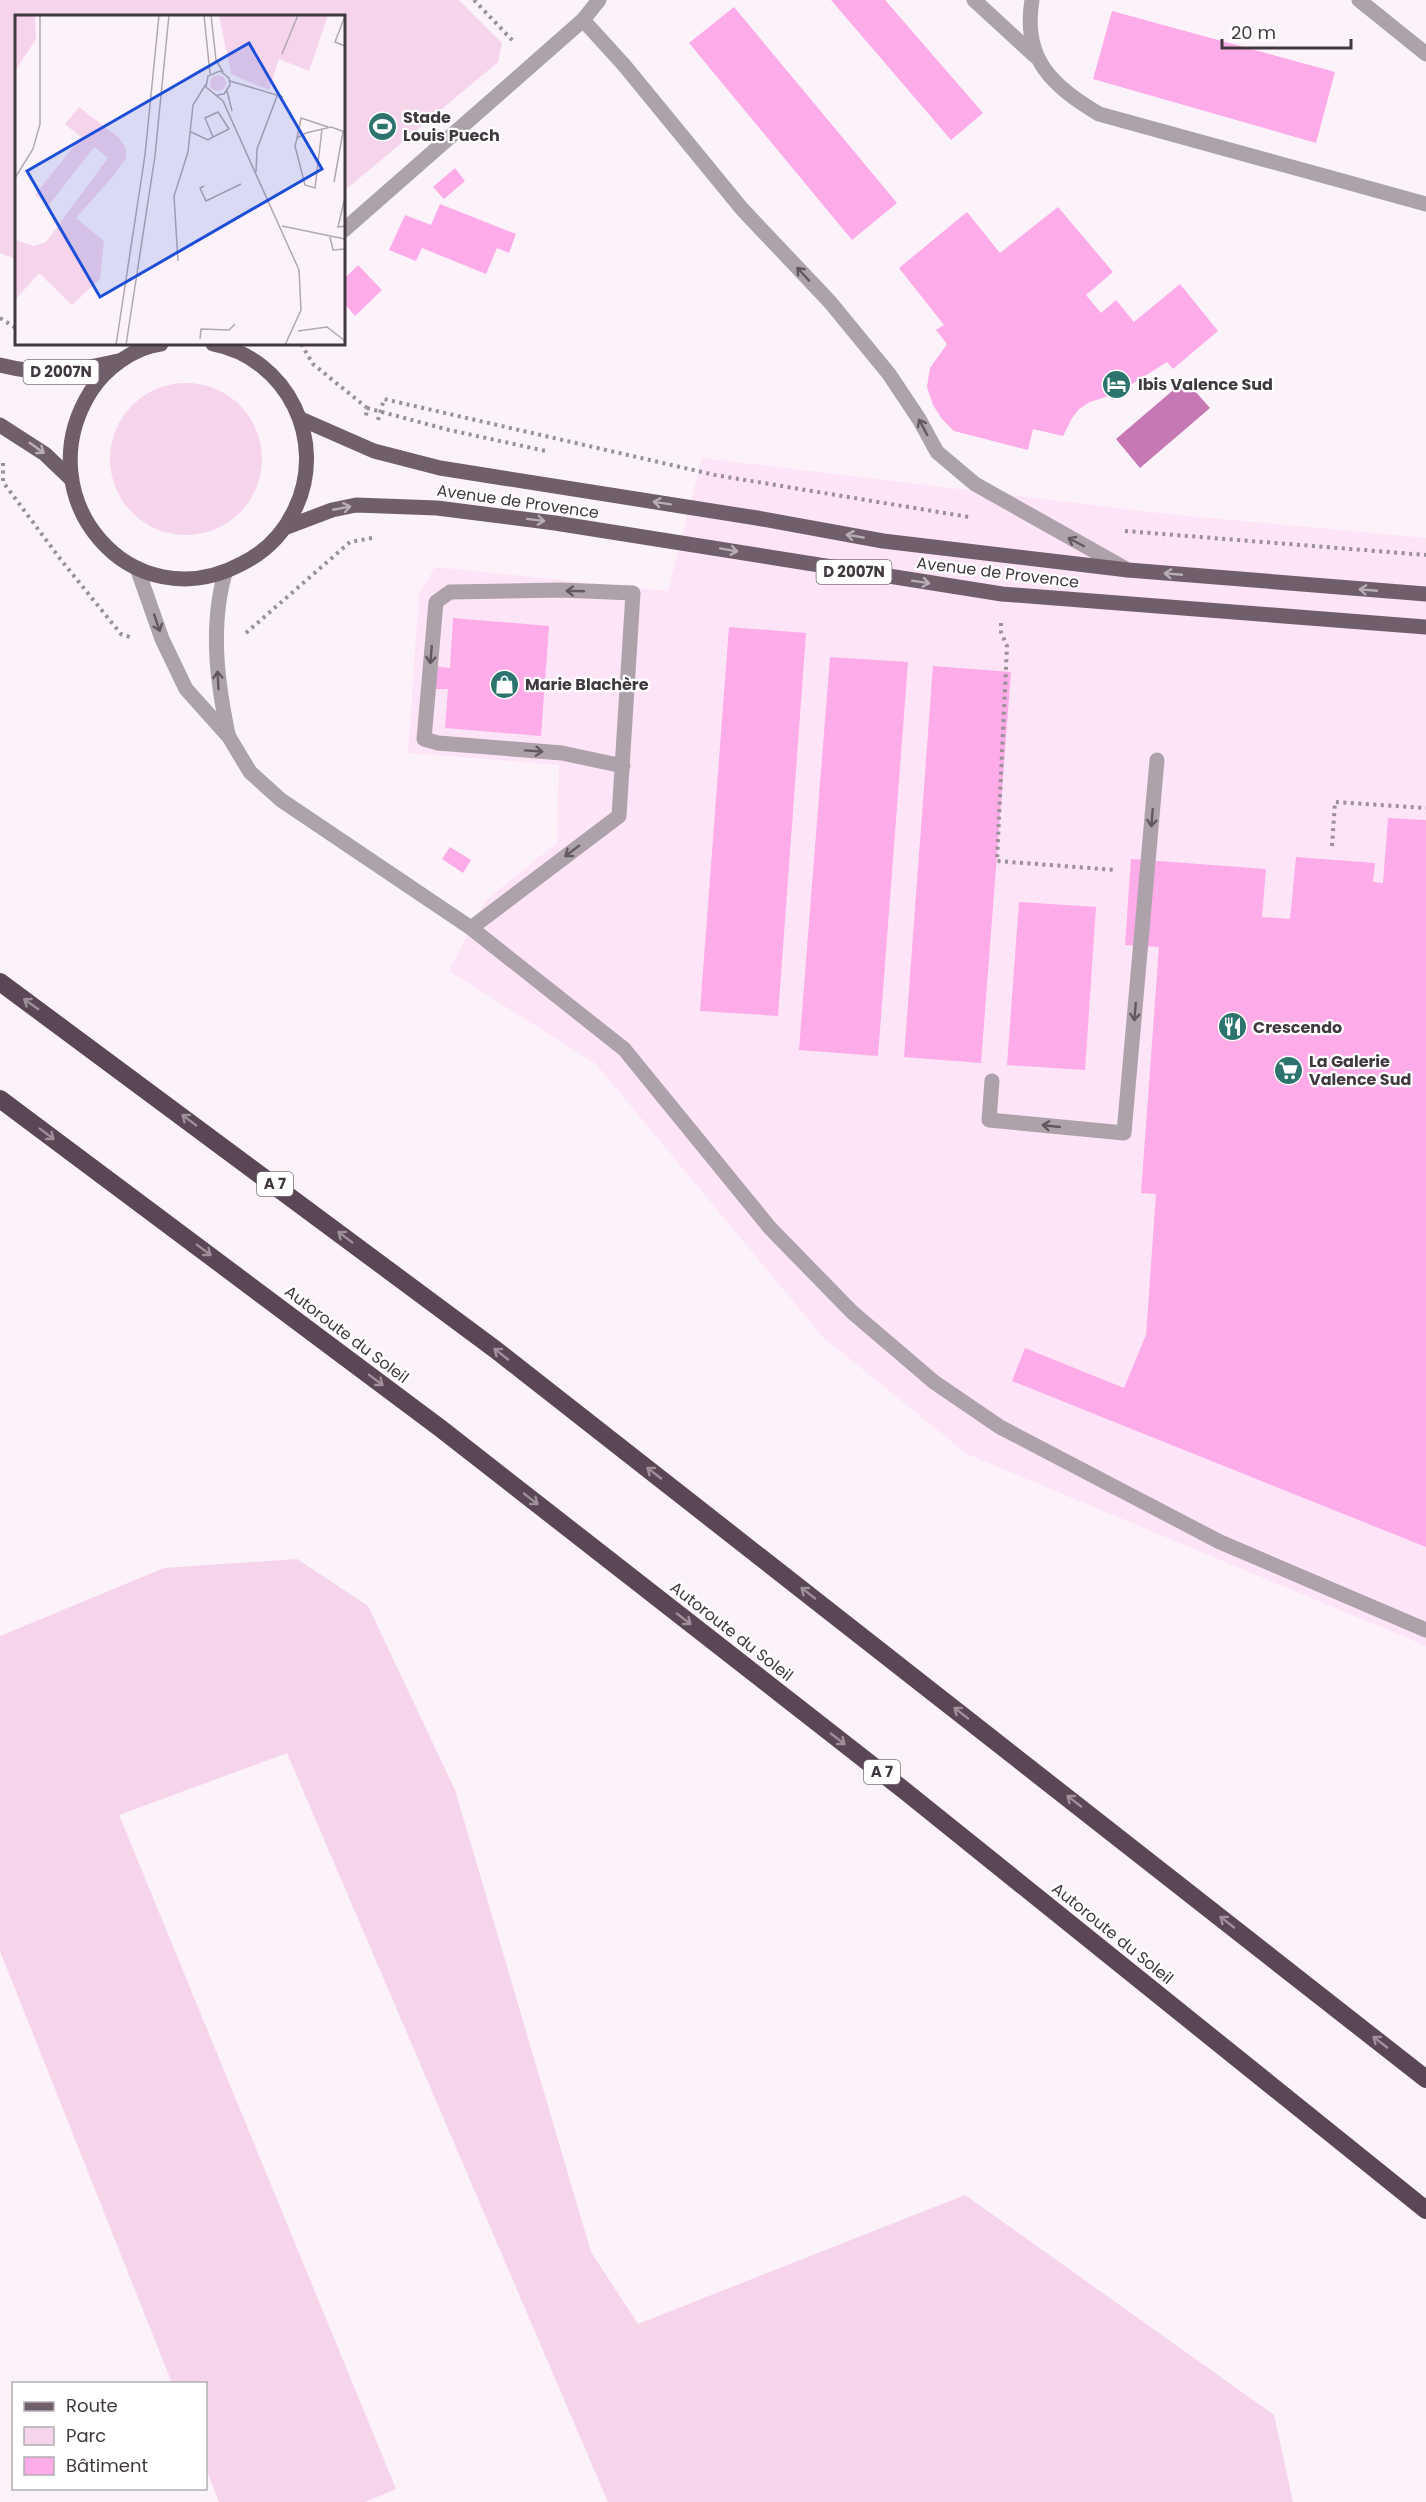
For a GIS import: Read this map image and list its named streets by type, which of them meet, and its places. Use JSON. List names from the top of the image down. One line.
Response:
{"streets":{"highway":["A 7","Autoroute du Soleil"],"main road":["D 2007N","Avenue de Provence"]},"places":{"sports":["Stade Louis Puech"],"hotel":["Ibis Valence Sud"],"shop":["Marie Blachère"],"restaurant":["Crescendo"],"supermarket":["La Galerie Valence Sud"]},"legend":["Route","Parc","Bâtiment"],"scale_bar":"20 m"}
